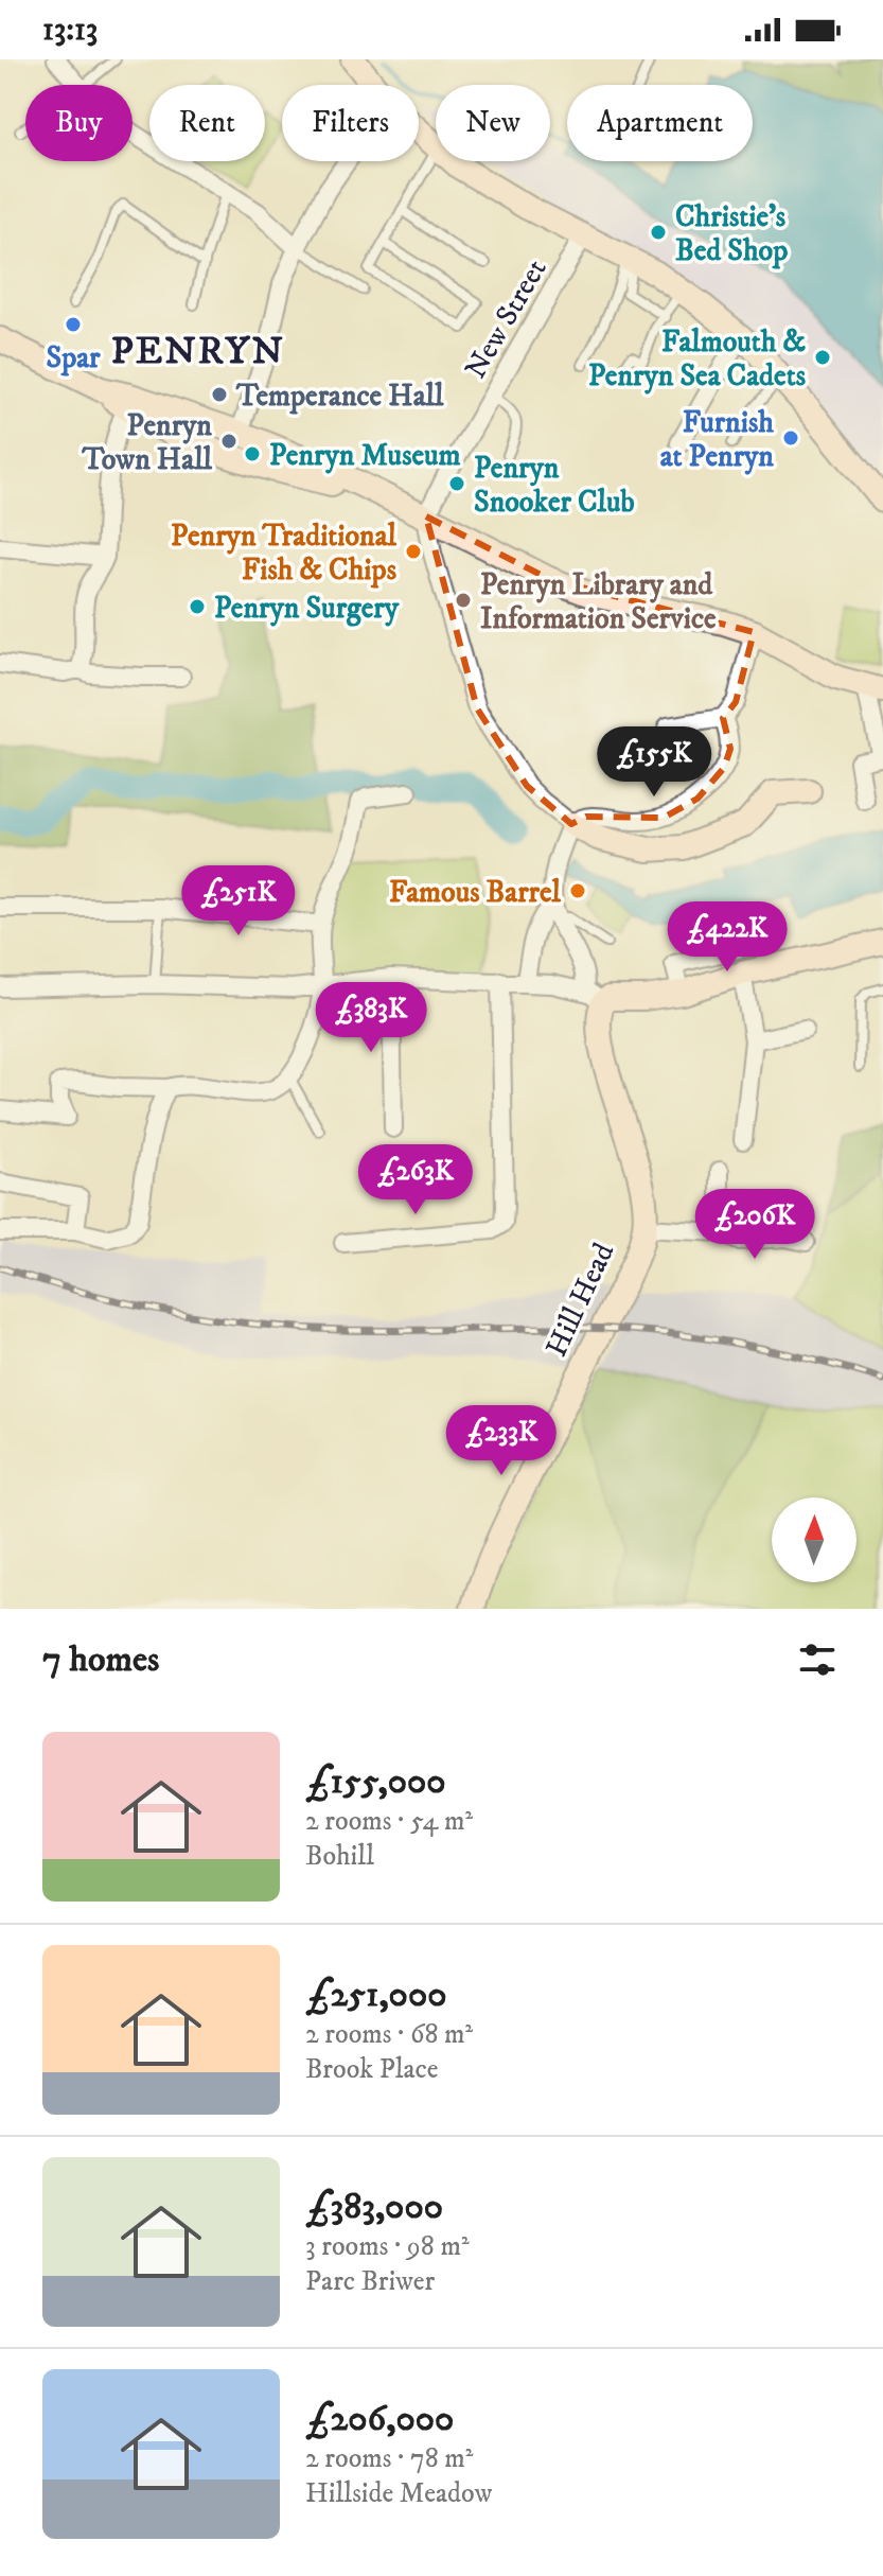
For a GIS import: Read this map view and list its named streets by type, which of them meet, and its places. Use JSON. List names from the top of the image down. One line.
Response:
{"streets":{"street":["New Street","Hill Head"]},"districts":["PENRYN"],"places":["Christie's Bed Shop","Spar","Falmouth & Penryn Sea Cadets","Temperance Hall","Furnish at Penryn","Penryn Town Hall","Penryn Museum","Penryn Snooker Club","Penryn Traditional Fish & Chips","Penryn Library and Information Service","Penryn Surgery","Famous Barrel"],"north":"top","page":{"status":"13:13","chip":["Buy","Rent","Filters","New","Apartment"],"price":["£155K","£251K","£422K","£383K","£263K","£206K","£233K"],"heading":"7 homes","list":[{"name":"£155,000","note":"2 rooms · 54 m² · Bohill"},{"name":"£251,000","note":"2 rooms · 68 m² · Brook Place"},{"name":"£383,000","note":"3 rooms · 98 m² · Parc Briwer"},{"name":"£206,000","note":"2 rooms · 78 m² · Hillside Meadow"}]}}
